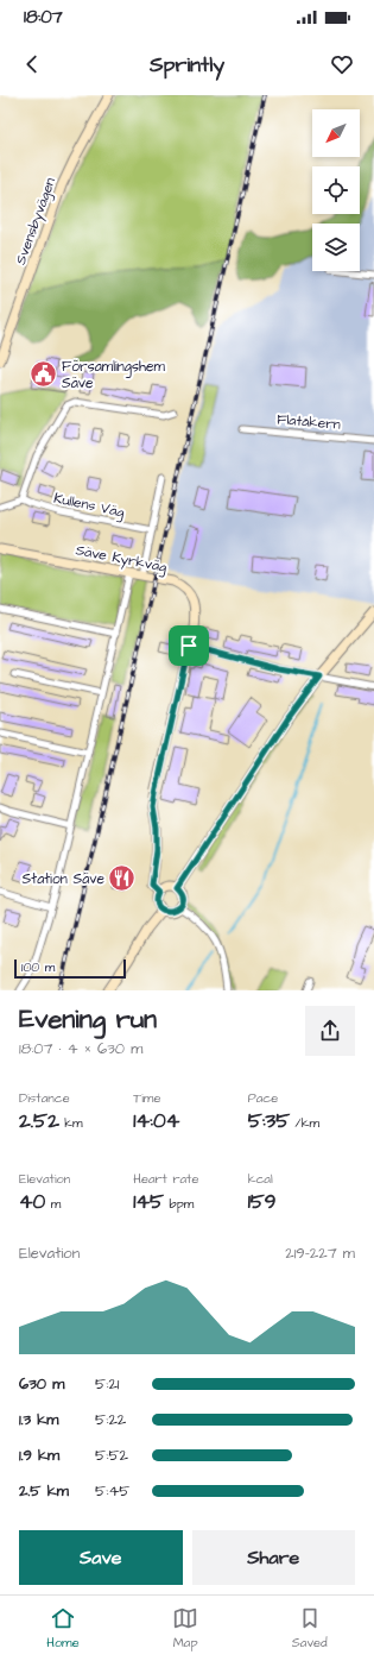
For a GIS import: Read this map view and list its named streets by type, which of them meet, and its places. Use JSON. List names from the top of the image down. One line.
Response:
{"streets":{"street":["Svensbyvägen","Flatåkern","Kullens Väg","Säve Kyrkväg"]},"places":{"public building":["Församlingshem Säve"],"restaurant":["Station Säve"]},"scale_bar":"100 m","north":"bottom left","page":{"status":"18:07","header":"Sprintly","scale":"100 m","heading":["Evening run","18:07 · 4 × 630 m"],"stats":[["Distance","2.52 km"],["Time","14:04"],["Pace","5:35 /km"],["Elevation","40 m"],["Heart rate","145 bpm"],["kcal","159"]],"chart":["Elevation","219–227 m"],"list":[{"name":"630 m","note":"5:21"},{"name":"1.3 km","note":"5:22"},{"name":"1.9 km","note":"5:52"},{"name":"2.5 km","note":"5:45"}],"buttons":["Save","Share"],"tabs":["Home","Map","Saved"]}}
